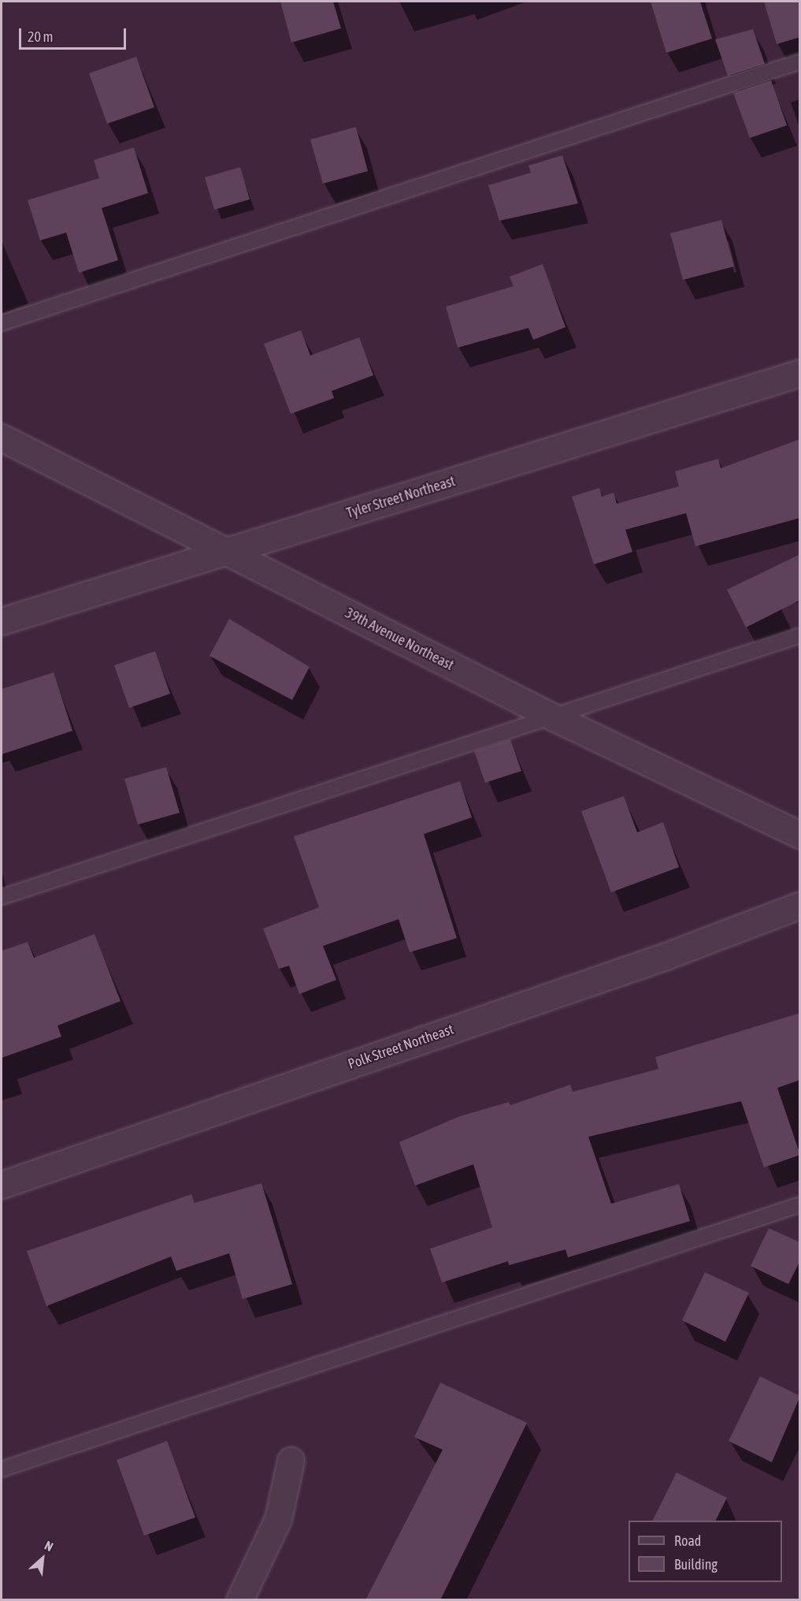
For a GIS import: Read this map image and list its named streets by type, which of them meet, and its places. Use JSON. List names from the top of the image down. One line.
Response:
{"streets":{"street":["Tyler Street Northeast","39th Avenue Northeast","Polk Street Northeast"]},"crossings":[["Tyler Street Northeast","39th Avenue Northeast"]],"legend":["Road","Building"],"scale_bar":"20 m","north":"top right"}
